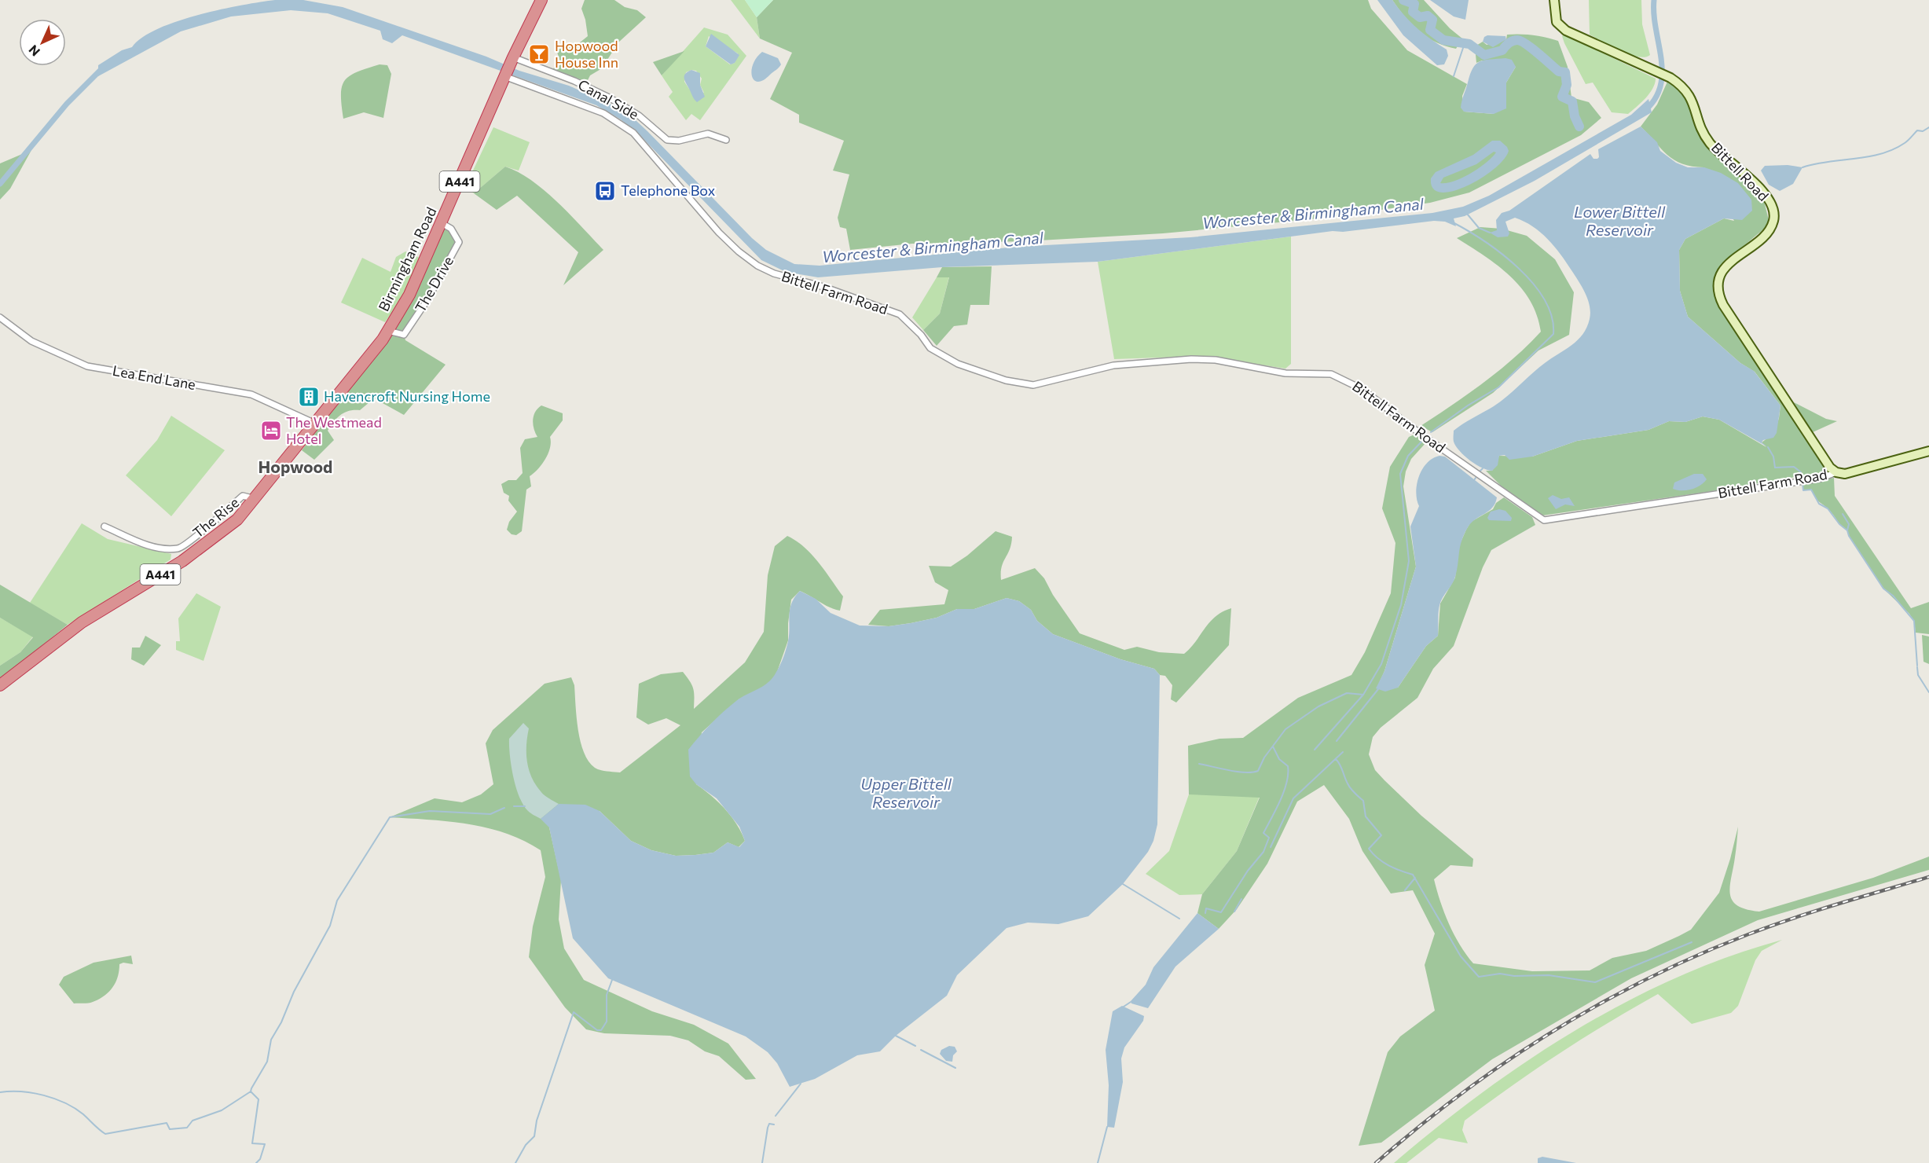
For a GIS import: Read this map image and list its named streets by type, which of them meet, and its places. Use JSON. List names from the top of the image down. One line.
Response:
{"streets":{"highway":["A441","Birmingham Road"],"main road":["Bittell Road"],"street":["Canal Side","The Drive","Bittell Farm Road","Lea End Lane","The Rise"]},"crossings":[["Canal Side","A441"],["Bittell Road","Bittell Farm Road"],["A441","Birmingham Road"],["A441","Bittell Farm Road"],["Birmingham Road","The Drive"],["Birmingham Road","Bittell Farm Road"],["Birmingham Road","Lea End Lane"],["Birmingham Road","The Rise"]],"districts":["Hopwood"],"water":["Lower Bittell Reservoir","Worcester & Birmingham Canal","Upper Bittell Reservoir"],"places":{"bar":["Hopwood House Inn"],"bus stop":["Telephone Box"],"building":["Havencroft Nursing Home"],"hotel":["The Westmead Hotel"]},"north":"bottom left"}
